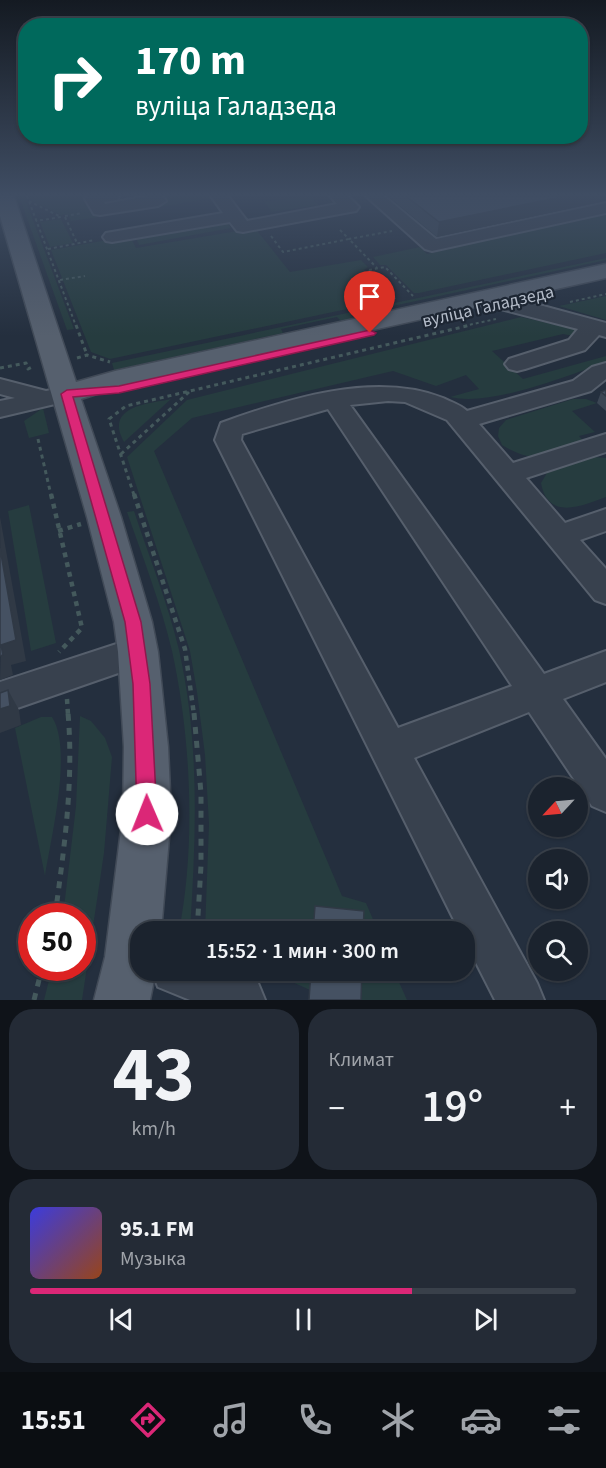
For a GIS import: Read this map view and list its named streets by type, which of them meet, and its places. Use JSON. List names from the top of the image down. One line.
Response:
{"streets":{"main road":["вуліца Галадзеда"]},"north":"bottom left","page":{"turn":["170 m","вуліца Галадзеда"],"limit":"50","trip":"15:52 · 1 мин · 300 m","tile":[["43","km/h"],"Климат"],"heat":["−","19°","+"],"song":["95.1 FM","Музыка"],"tabs":"15:51"}}
